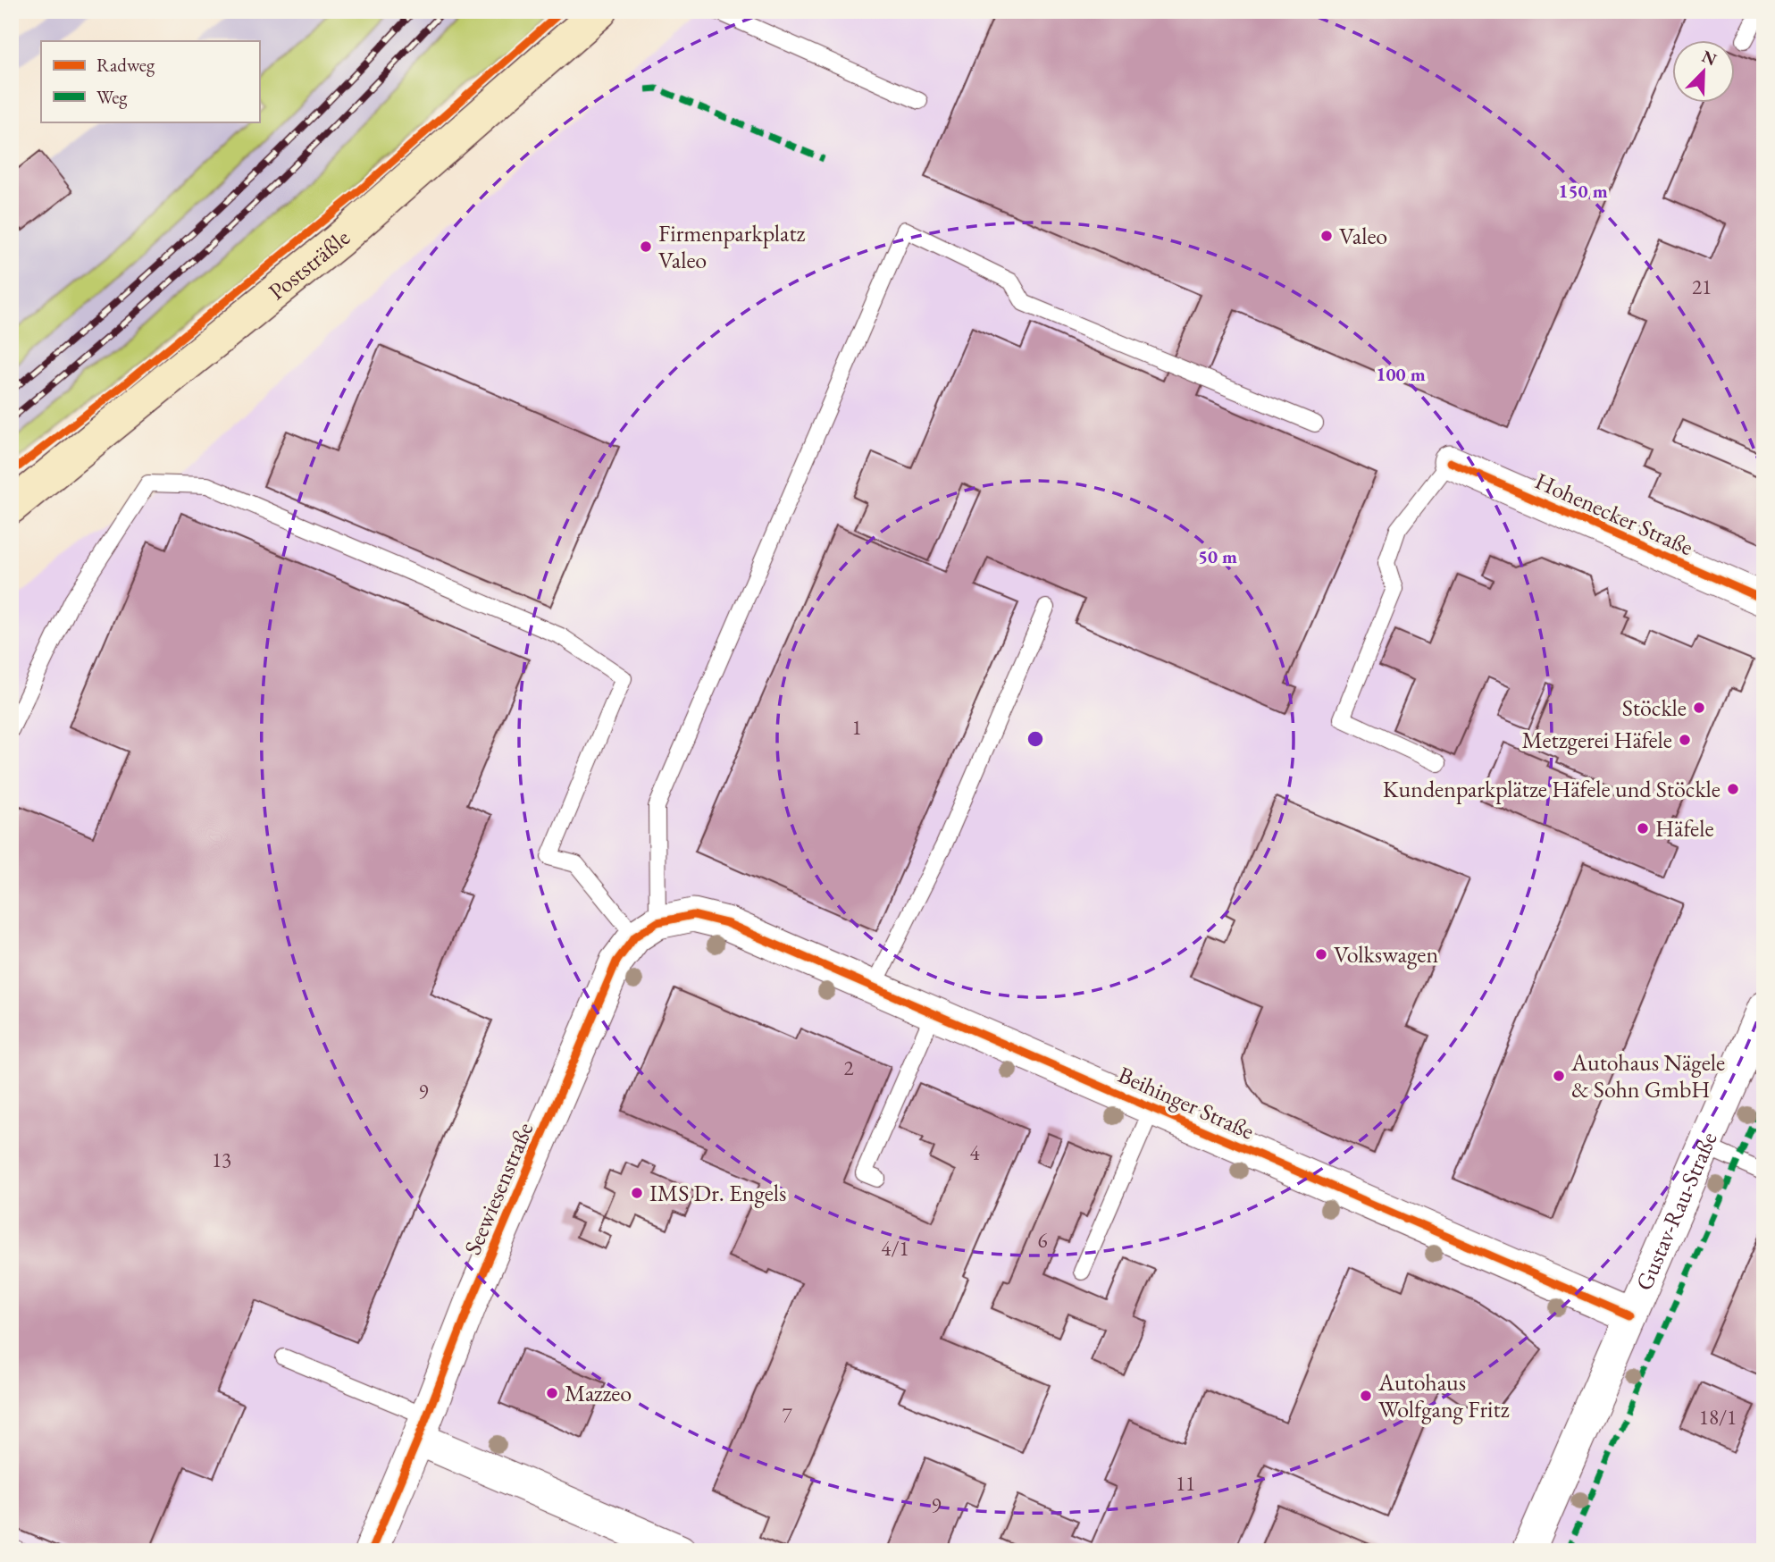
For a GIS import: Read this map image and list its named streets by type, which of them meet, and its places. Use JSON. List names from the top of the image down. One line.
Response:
{"streets":{"main road":["Poststräßle"],"street":["Hohenecker Straße","Beihinger Straße","Seewiesenstraße","Gustav-Rau-Straße"]},"crossings":[["Beihinger Straße","Seewiesenstraße"],["Beihinger Straße","Gustav-Rau-Straße"]],"places":["Valeo","Firmenparkplatz Valeo","Stöckle","Metzgerei Häfele","Kundenparkplätze Häfele und Stöckle","Häfele","Volkswagen","Autohaus Nägele & Sohn GmbH","IMS Dr. Engels","Mazzeo","Autohaus Wolfgang Fritz"],"house_numbers":["21","1","2","9","4","13","6","4/1","7","18/1","11","9"],"legend":["Radweg","Weg"],"north":"top right","rings":["150 m","100 m","50 m"]}
